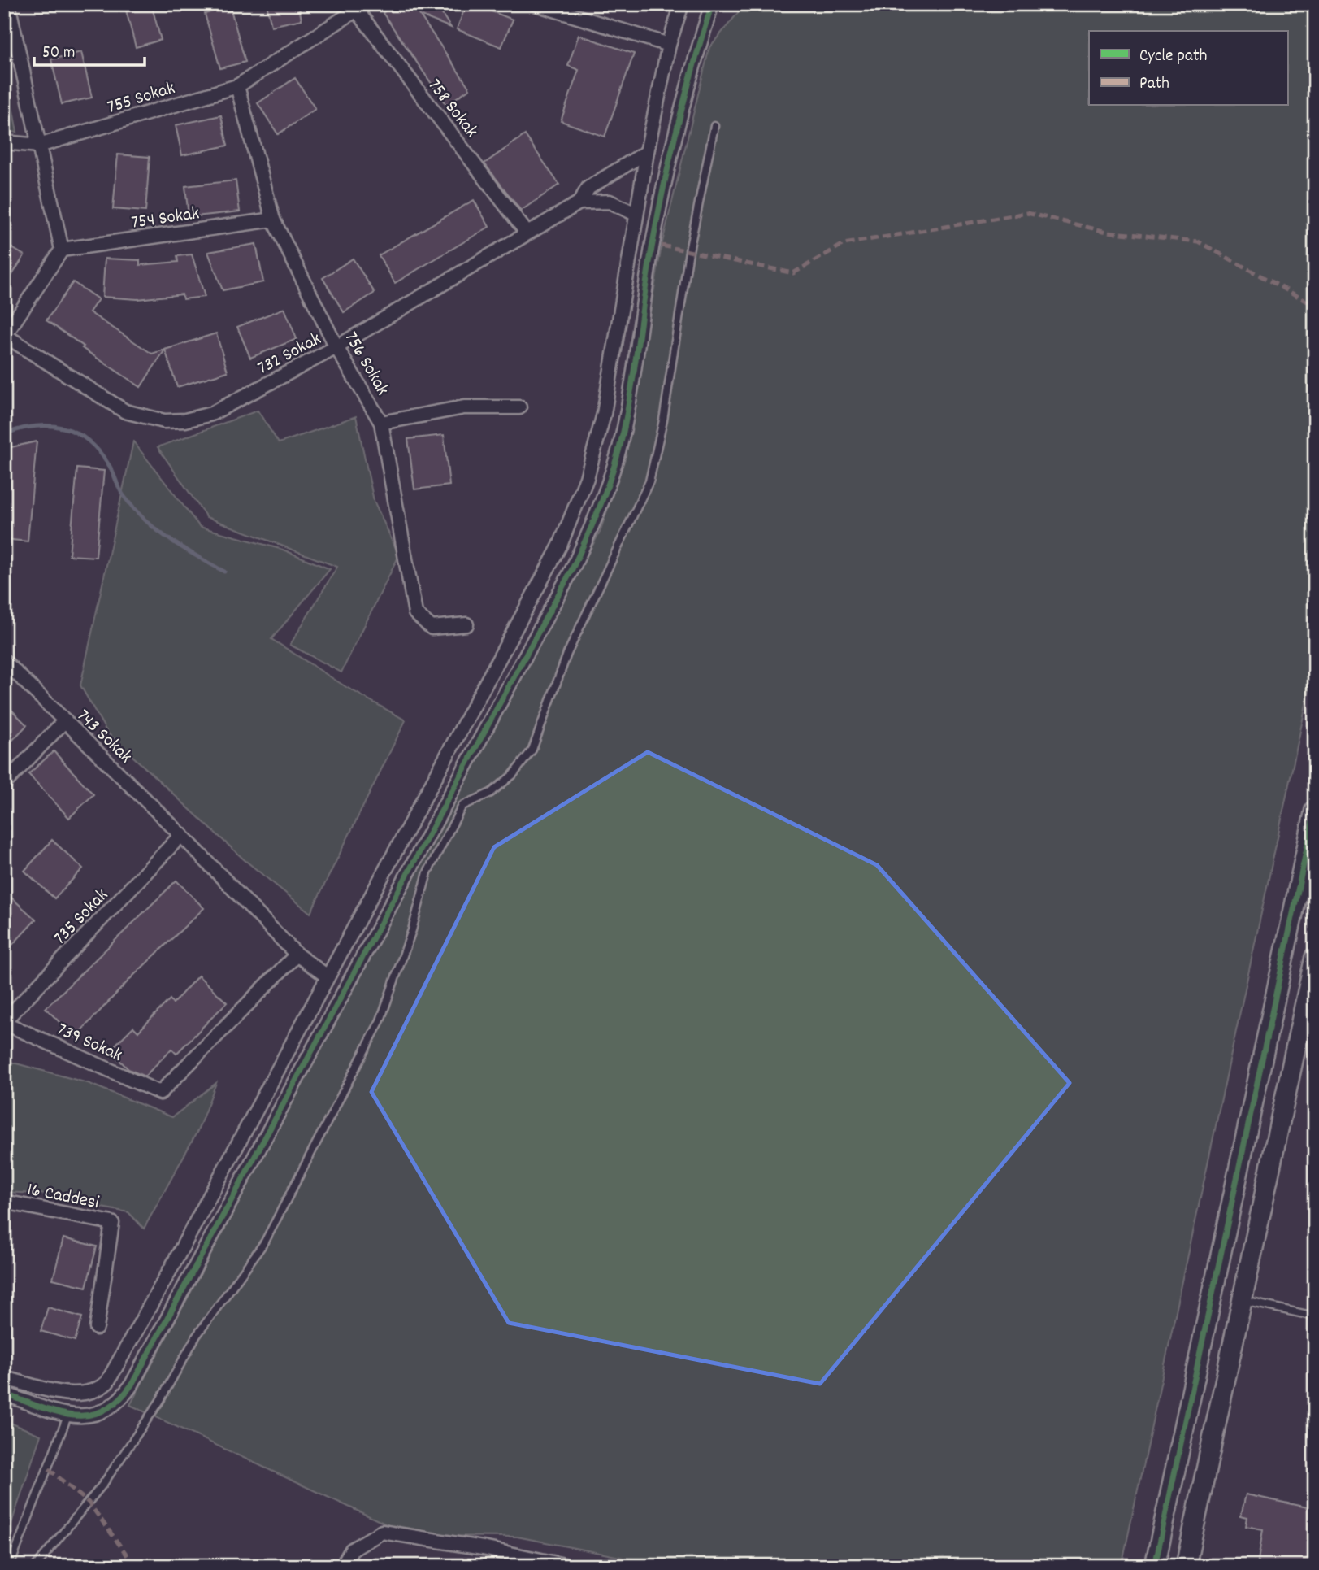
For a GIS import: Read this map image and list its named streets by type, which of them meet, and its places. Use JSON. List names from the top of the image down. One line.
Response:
{"streets":{"street":["755 Sokak","758 Sokak","754 Sokak","732 Sokak","756 Sokak","743 Sokak","735 Sokak","739 Sokak","16 Caddesi"]},"crossings":[["755 Sokak","758 Sokak"],["755 Sokak","756 Sokak"],["758 Sokak","732 Sokak"],["754 Sokak","756 Sokak"],["732 Sokak","756 Sokak"],["743 Sokak","735 Sokak"],["743 Sokak","739 Sokak"],["735 Sokak","739 Sokak"]],"legend":["Cycle path","Path"],"scale_bar":"50 m"}
